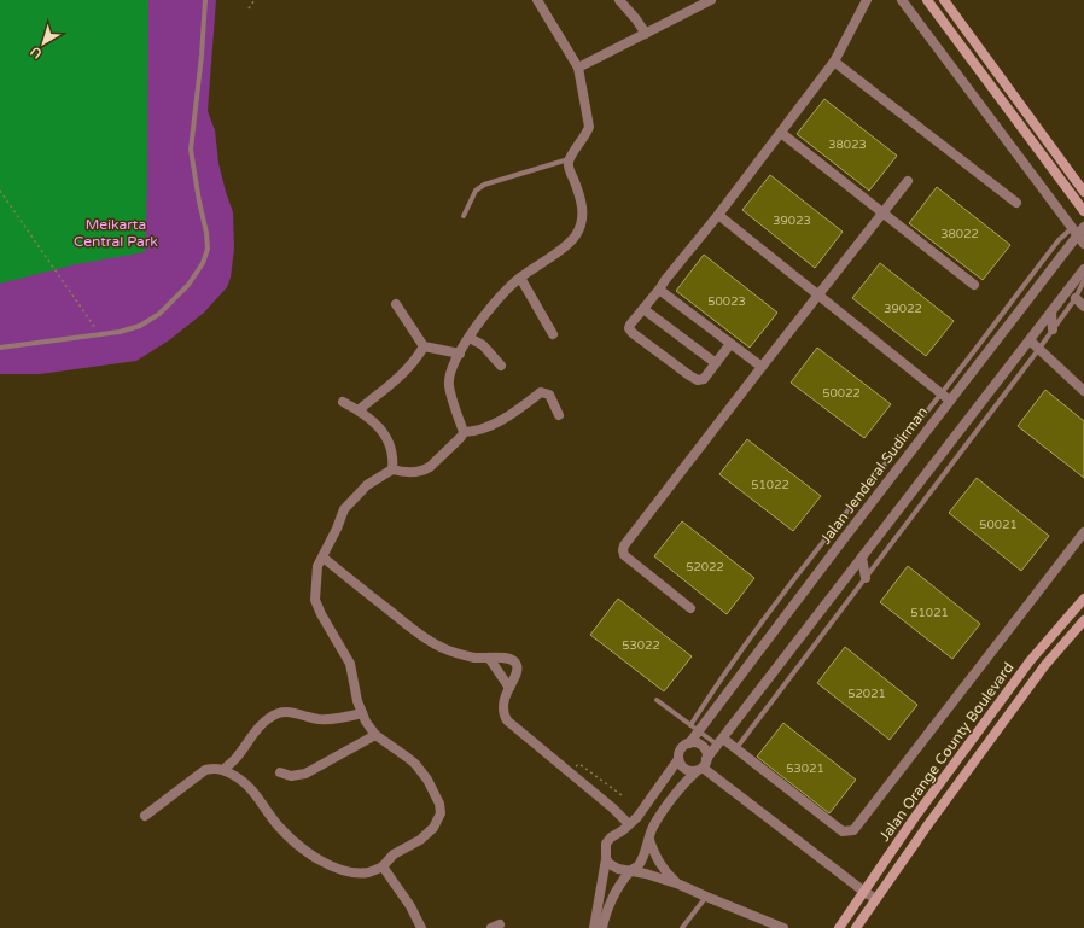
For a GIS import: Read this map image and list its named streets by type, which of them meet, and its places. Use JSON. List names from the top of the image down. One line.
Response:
{"streets":{"main road":["Jalan Orange County Boulevard"],"street":["Jalan Jenderal Sudirman"]},"parks":["Meikarta Central Park"],"house_numbers":["38023","39023","38022","50023","39022","50022","51022","50021","52022","51021","53022","52021","53021"],"north":"bottom left"}
